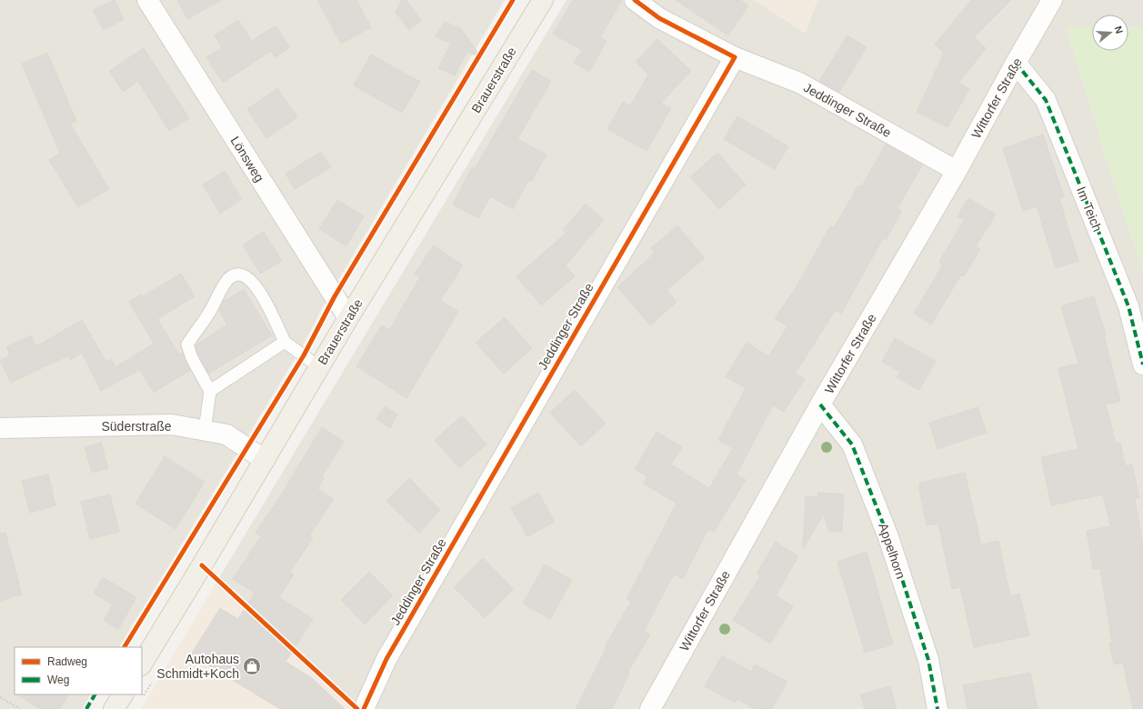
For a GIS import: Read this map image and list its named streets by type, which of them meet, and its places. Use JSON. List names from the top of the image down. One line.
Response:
{"streets":{"main road":["Brauerstraße"],"street":["Wittorfer Straße","Jeddinger Straße","Lönsweg","Im Teich","Süderstraße","Appelhorn"]},"crossings":[["Brauerstraße","Lönsweg"],["Brauerstraße","Süderstraße"],["Wittorfer Straße","Jeddinger Straße"],["Wittorfer Straße","Im Teich"],["Wittorfer Straße","Appelhorn"]],"places":{"shop":["Autohaus Schmidt+Koch"]},"legend":["Radweg","Weg"],"north":"right"}
